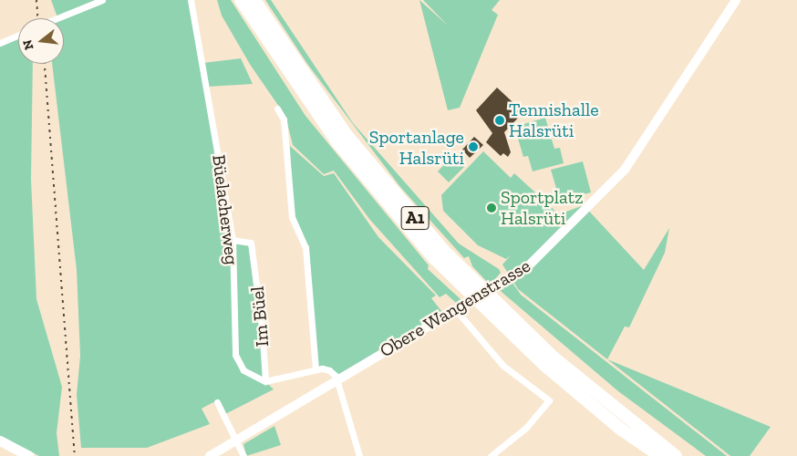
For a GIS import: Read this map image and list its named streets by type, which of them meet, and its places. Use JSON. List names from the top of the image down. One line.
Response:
{"streets":{"highway":["A1"],"street":["Büelacherweg","Obere Wangenstrasse","Im Büel"]},"crossings":[["Büelacherweg","Im Büel"]],"places":["Tennishalle Halsrüti","Sportanlage Halsrüti","Sportplatz Halsrüti"],"north":"left"}
